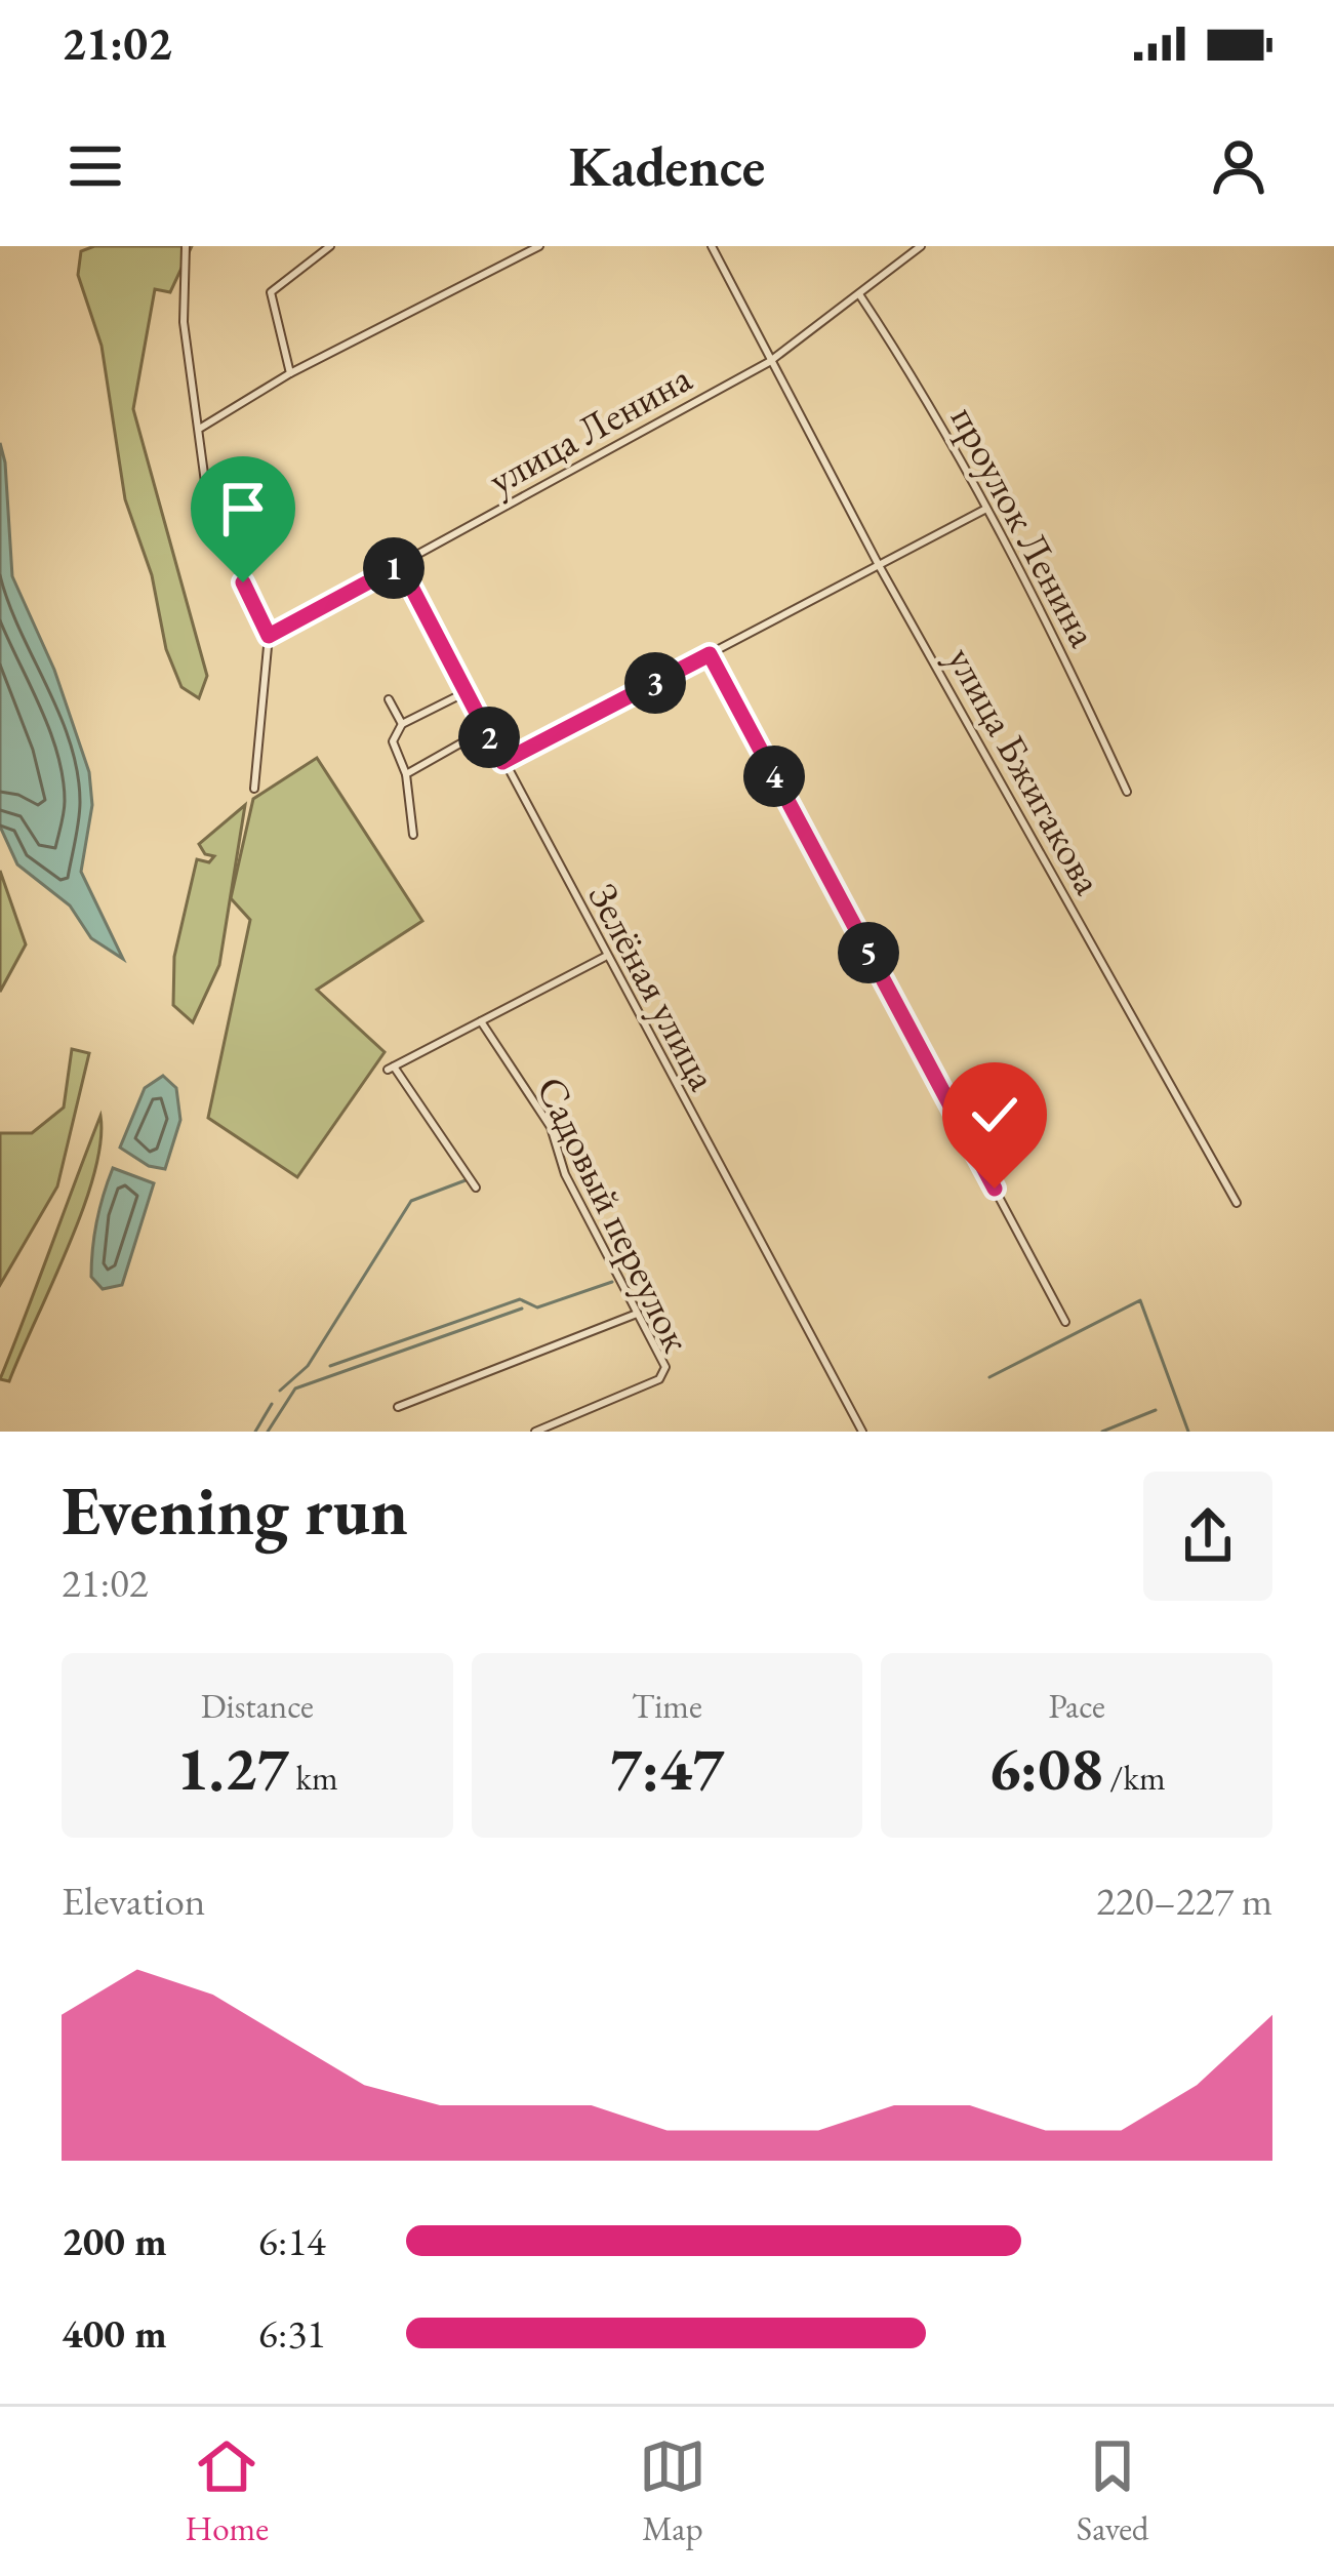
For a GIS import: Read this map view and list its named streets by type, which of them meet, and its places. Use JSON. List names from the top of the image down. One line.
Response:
{"streets":{"street":["улица Ленина","проулок Ленина","улица Бжигакова","Зелёная улица","Садовый переулок"]},"crossings":[["улица Ленина","проулок Ленина"],["улица Ленина","улица Бжигакова"],["улица Ленина","Зелёная улица"]],"page":{"status":"21:02","header":"Kadence","pins":["1","3","2","4","5"],"heading":["Evening run","21:02"],"stats":[["Distance","1.27 km"],["Time","7:47"],["Pace","6:08 /km"]],"chart":["Elevation","220–227 m"],"list":[{"name":"200 m","note":"6:14"},{"name":"400 m","note":"6:31"}],"tabs":["Home","Map","Saved"]}}
